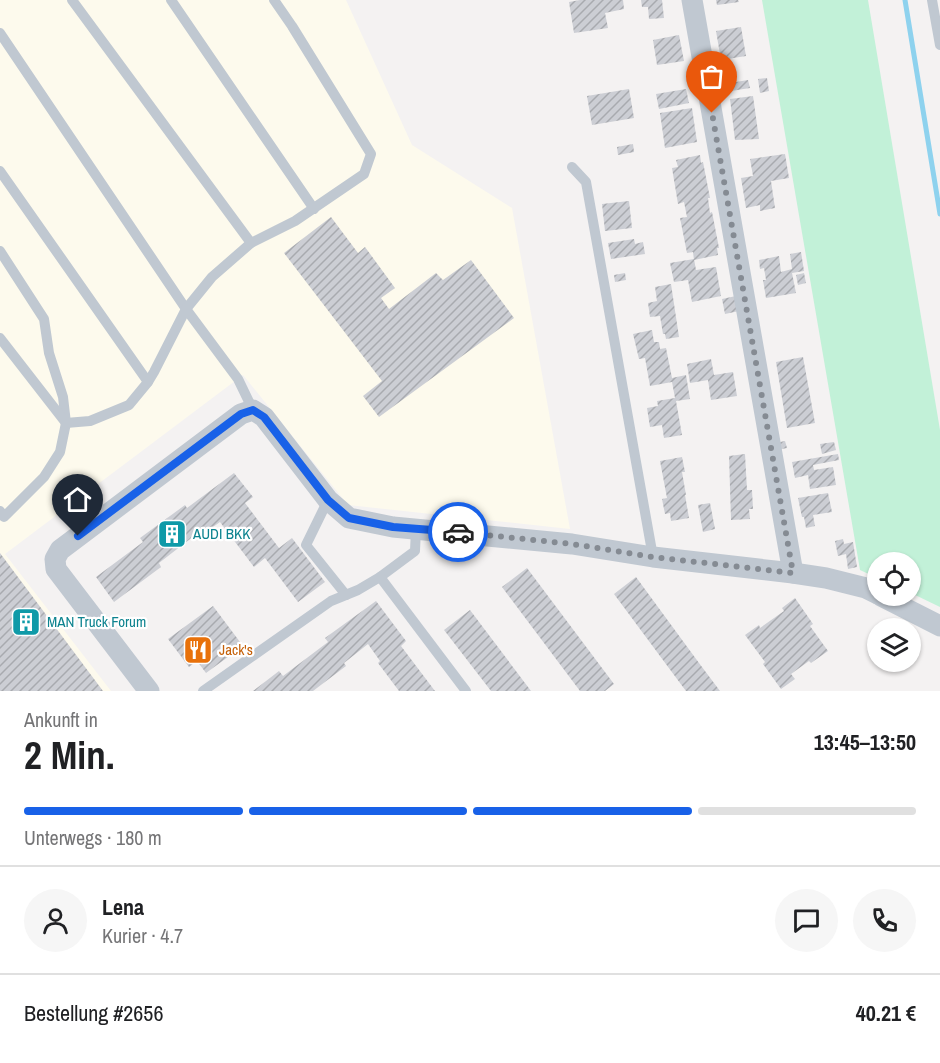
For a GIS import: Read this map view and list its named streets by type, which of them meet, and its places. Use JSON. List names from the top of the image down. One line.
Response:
{"places":{"building":["AUDI BKK","MAN Truck Forum"],"restaurant":["Jack's"]},"page":{"heading":["2 Min.","Ankunft in","13:45–13:50"],"panel":["Lena","Kurier · 4.7","Bestellung #2656","40.21 €"],"bar":"Unterwegs · 180 m"}}
